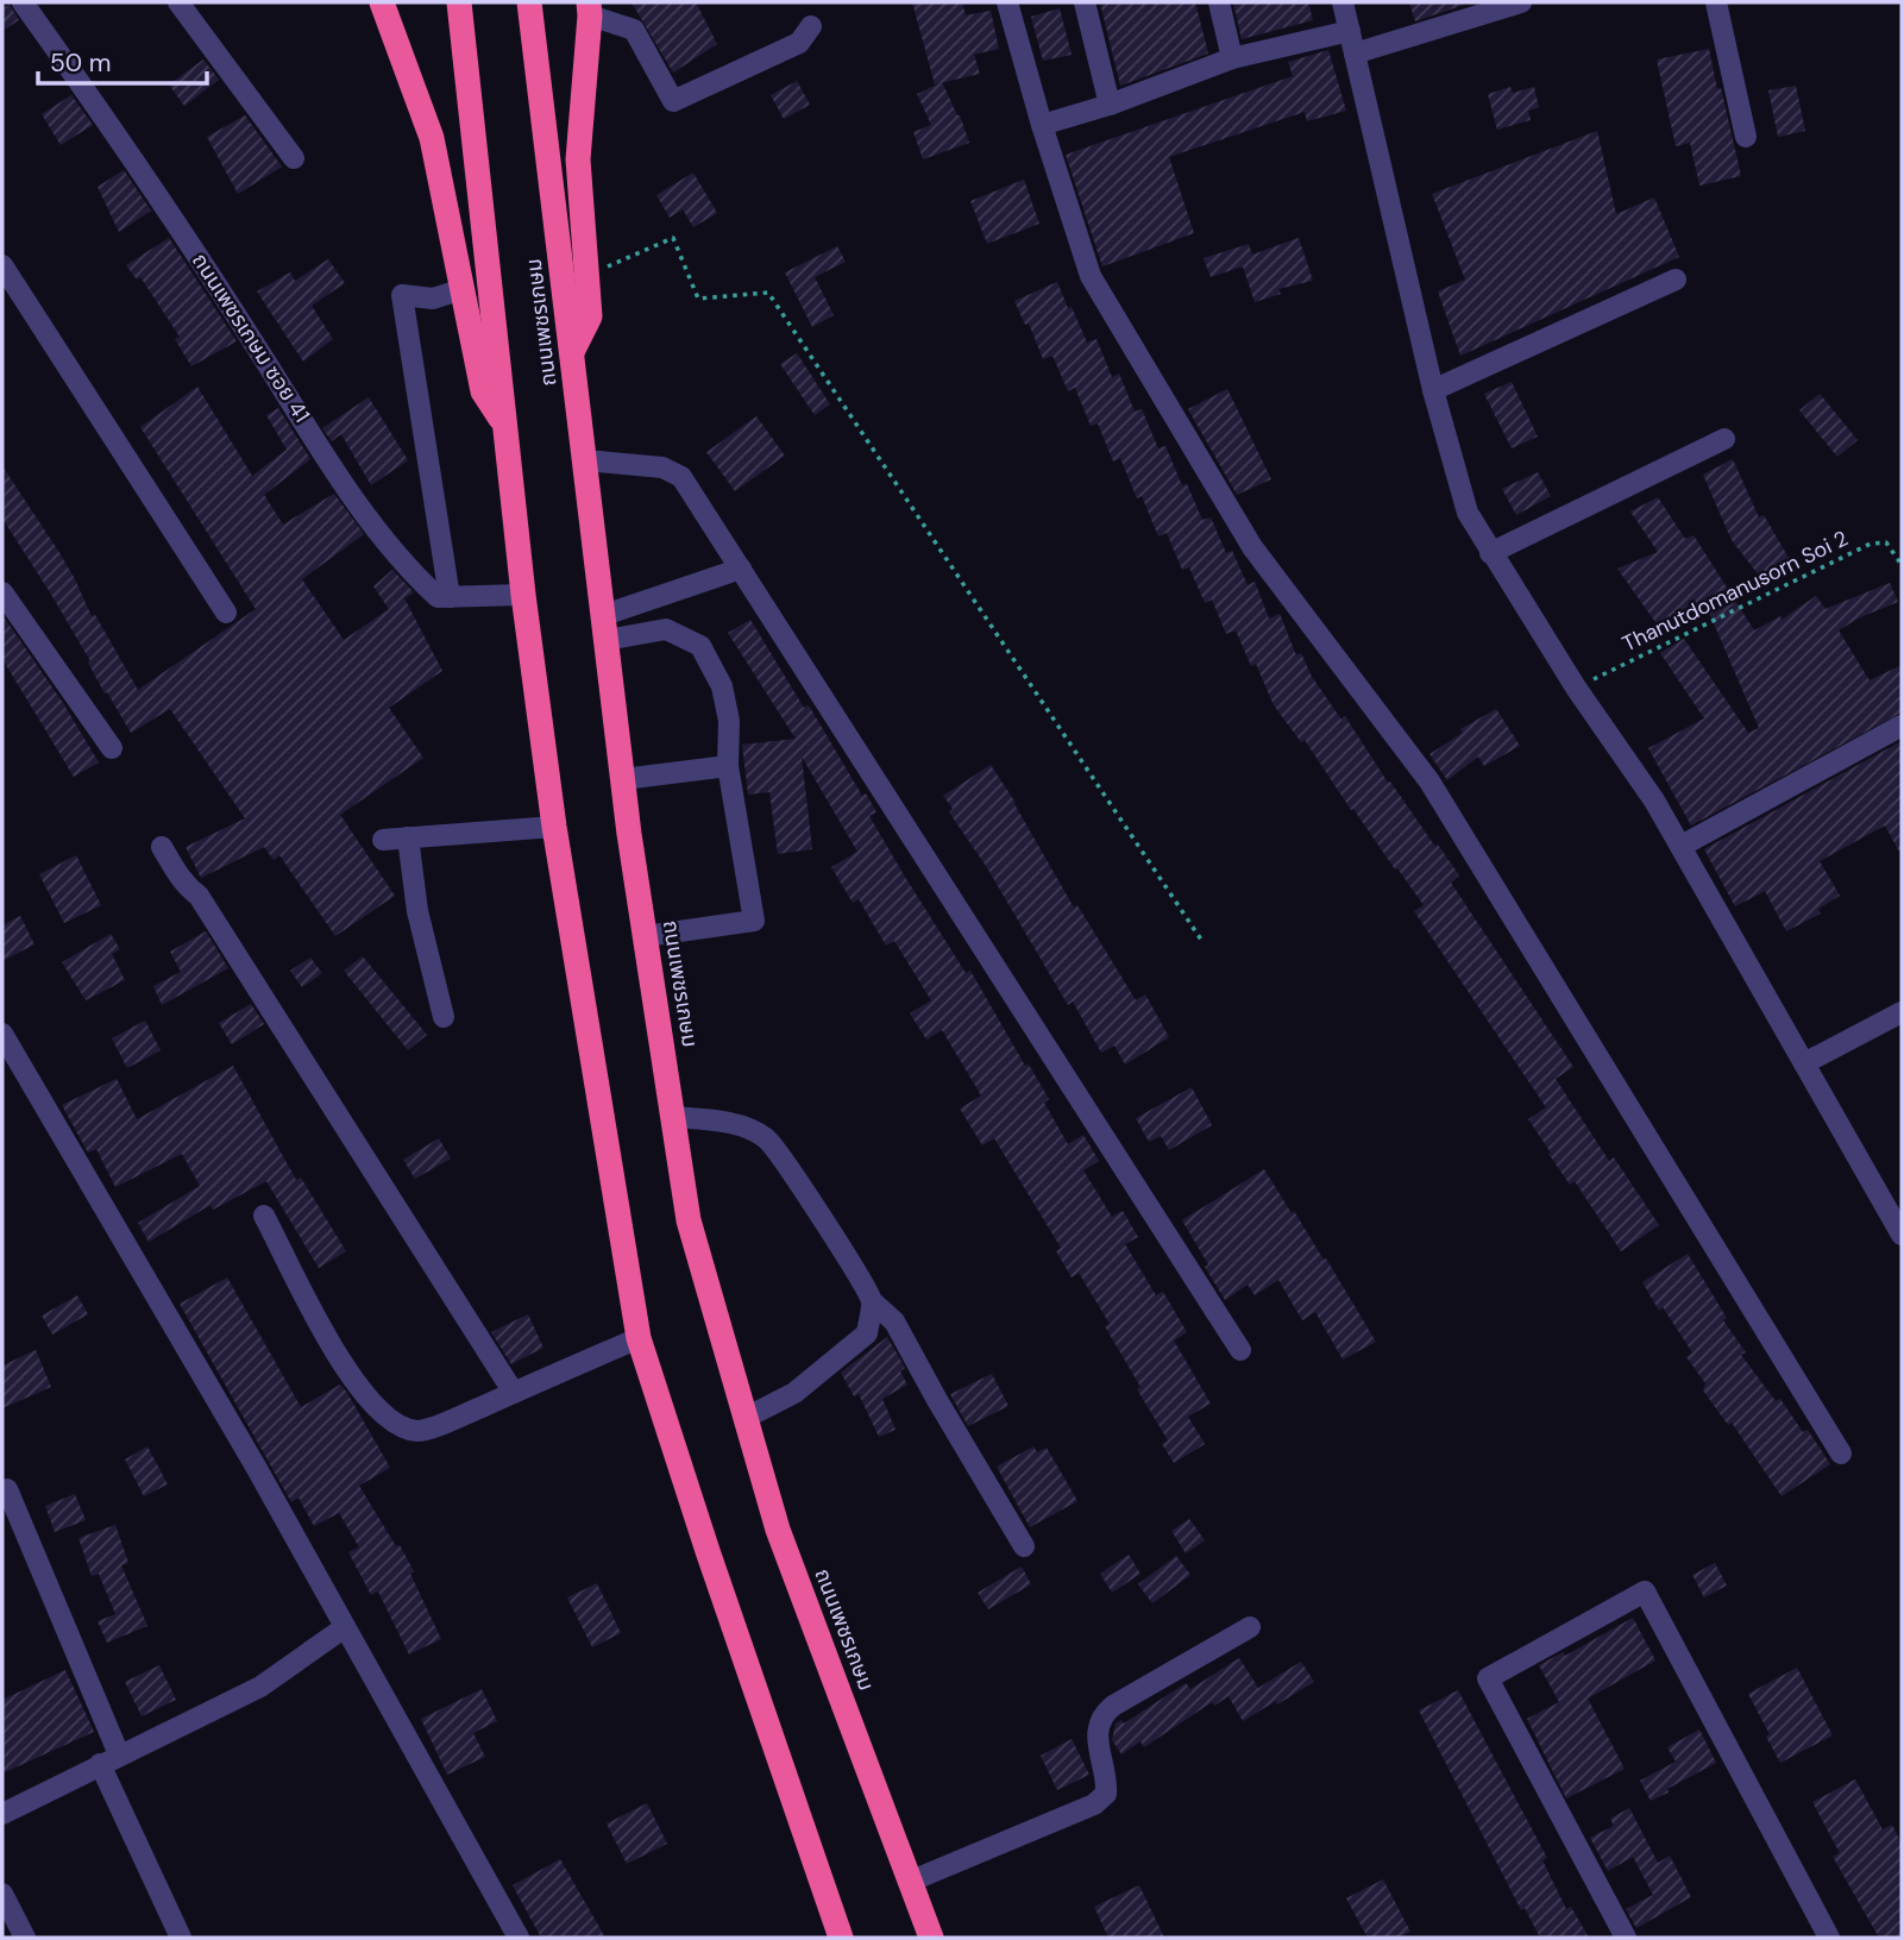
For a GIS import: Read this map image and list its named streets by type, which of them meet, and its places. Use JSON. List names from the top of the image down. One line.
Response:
{"streets":{"highway":["ถนนเพชรเกษม"],"street":["ถนนเพชรเกษม ซอย 41"],"path":["Thanutdomanusorn Soi 2"]},"scale_bar":"50 m"}
